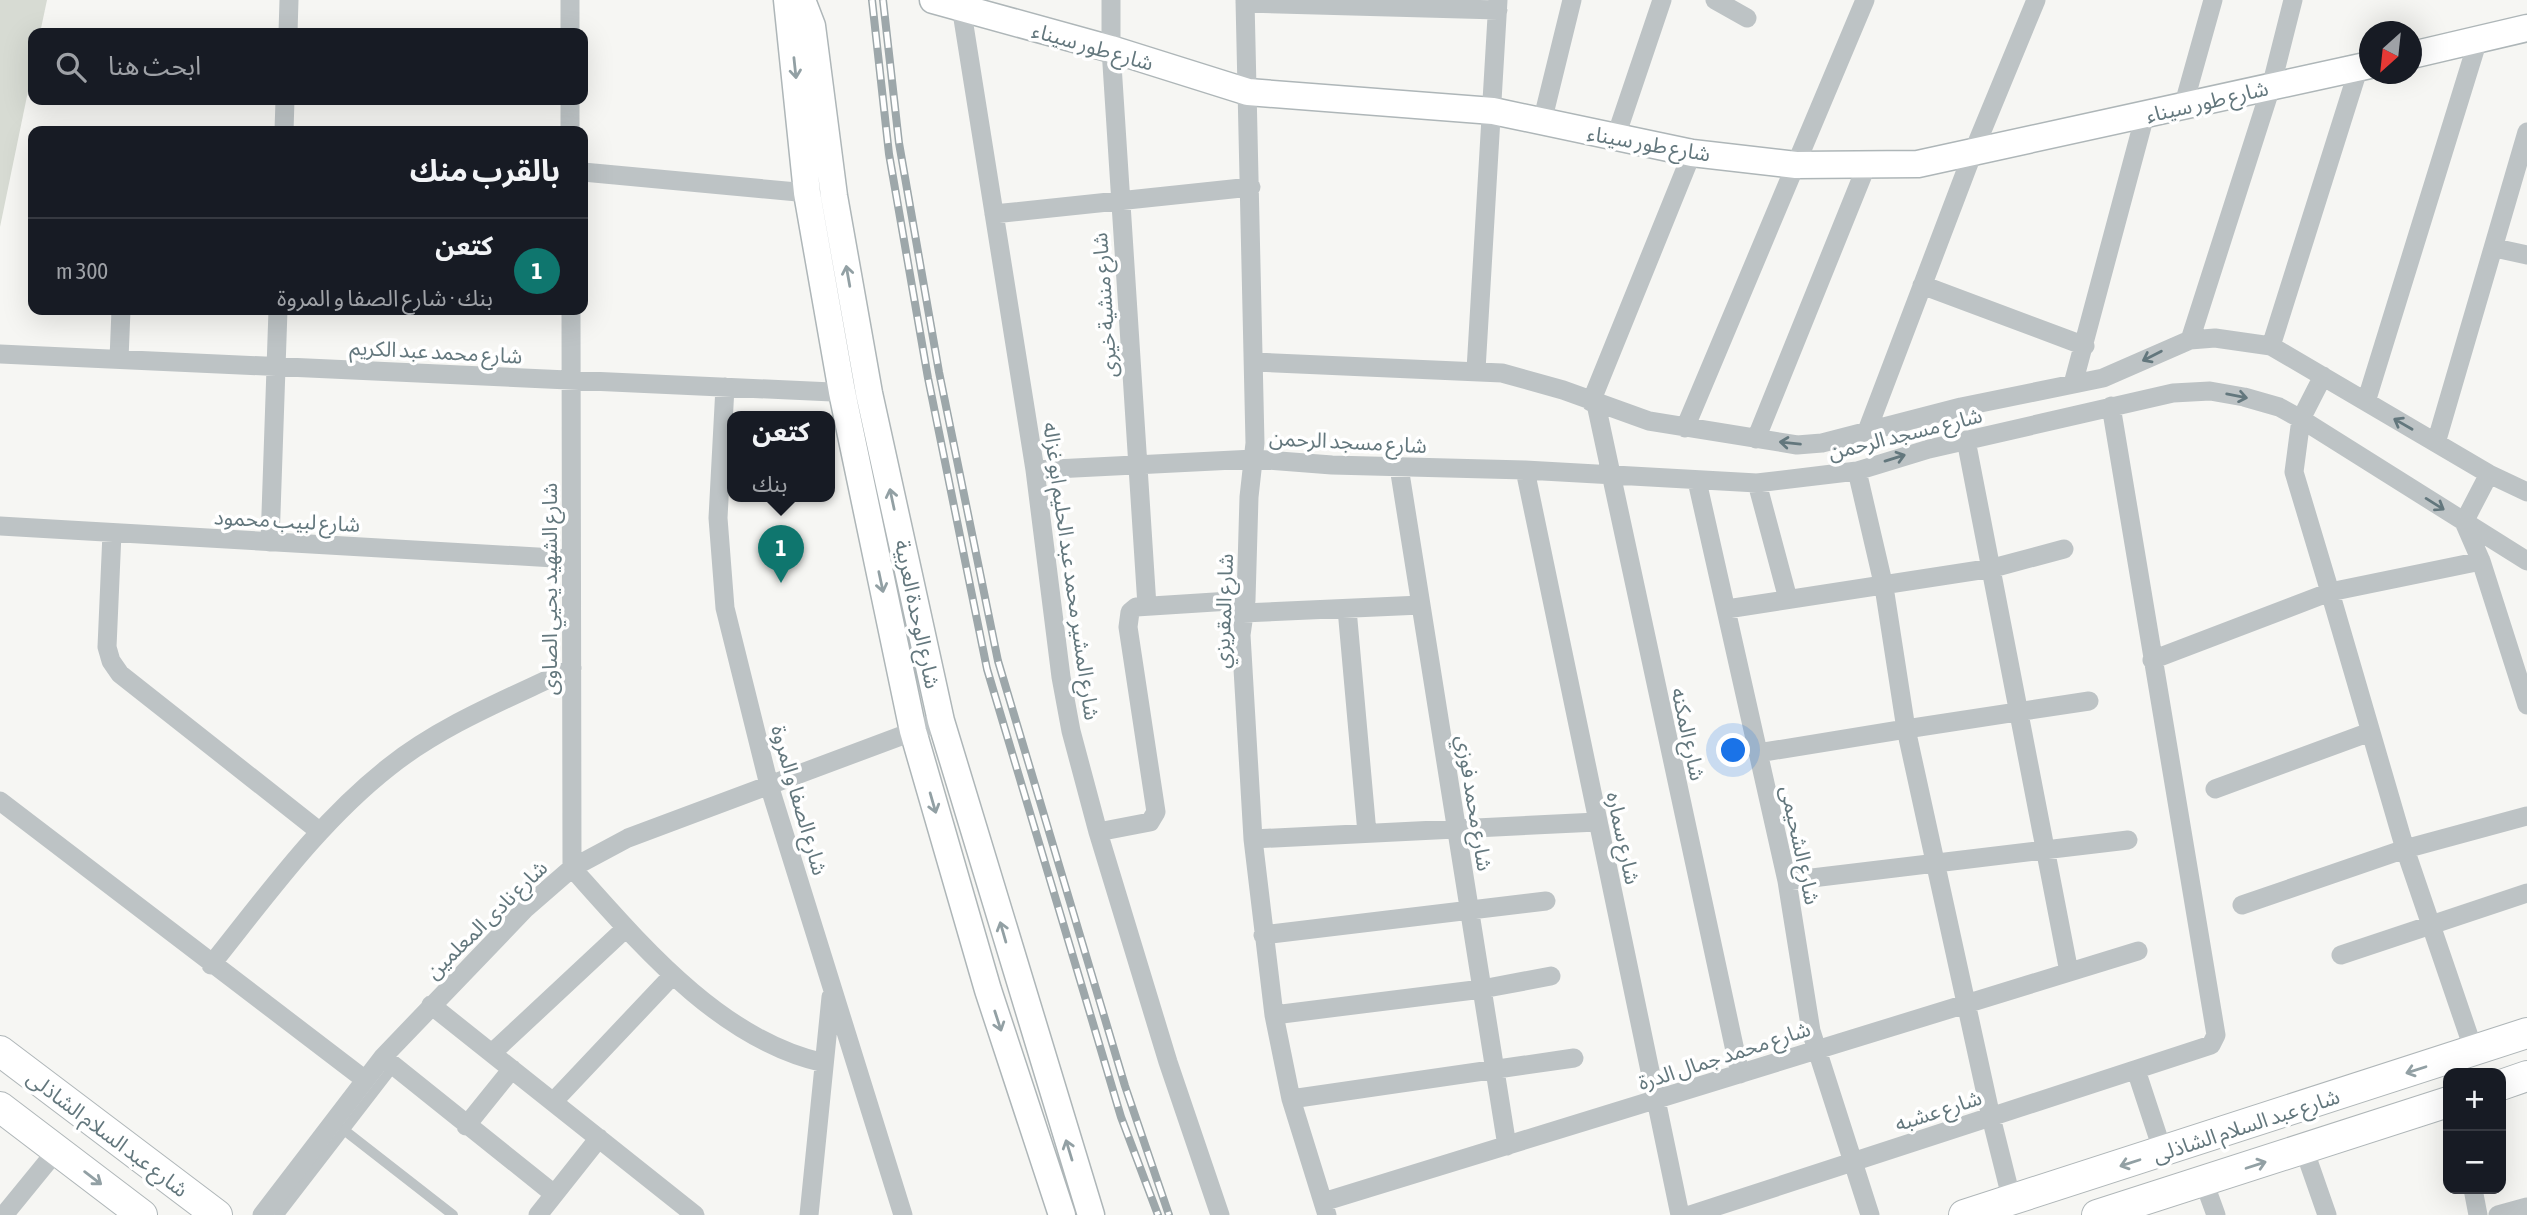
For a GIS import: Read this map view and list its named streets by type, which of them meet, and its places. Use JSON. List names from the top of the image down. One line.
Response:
{"streets":{"main road":["شارع عبد السلام الشاذلى"],"street":["شارع طور سيناء","شارع منشية خيرى","شارع محمد عبد الكريم","شارع مسجد الرحمن","شارع لبيب محمود","شارع المشير محمد عبد الحليم ابو غزاله","شارع الشهيد يحيي الصاوى","شارع المقريزي","شارع الوحدة العربية","شارع المكنه","شارع الصفا و المروة","شارع محمد فوزي","شارع سماره","شارع الشحيمى","شارع نادى المعلمين","شارع محمد جمال الدرة","شارع عشبه"]},"crossings":[["شارع طور سيناء","شارع منشية خيرى"],["شارع طور سيناء","شارع المشير محمد عبد الحليم ابو غزاله"],["شارع طور سيناء","شارع المقريزي"],["شارع منشية خيرى","شارع مسجد الرحمن"],["شارع محمد عبد الكريم","شارع الشهيد يحيي الصاوى"],["شارع محمد عبد الكريم","شارع الوحدة العربية"],["شارع محمد عبد الكريم","شارع الصفا و المروة"],["شارع مسجد الرحمن","شارع المشير محمد عبد الحليم ابو غزاله"],["شارع مسجد الرحمن","شارع المقريزي"],["شارع مسجد الرحمن","شارع المكنه"],["شارع مسجد الرحمن","شارع محمد فوزي"],["شارع مسجد الرحمن","شارع سماره"],["شارع مسجد الرحمن","شارع الشحيمى"],["شارع لبيب محمود","شارع الشهيد يحيي الصاوى"],["شارع الشهيد يحيي الصاوى","شارع نادى المعلمين"],["شارع المقريزي","شارع محمد جمال الدرة"],["شارع الوحدة العربية","شارع نادى المعلمين"],["شارع المكنه","شارع محمد جمال الدرة"],["شارع الصفا و المروة","شارع نادى المعلمين"],["شارع محمد فوزي","شارع محمد جمال الدرة"],["شارع سماره","شارع محمد جمال الدرة"],["شارع الشحيمى","شارع محمد جمال الدرة"],["شارع الشحيمى","شارع عشبه"]],"north":"bottom left","page":{"search":"ابحث هنا","heading":"بالقرب منك","list":[{"mark":"1","name":"كتعن","note":"بنك · شارع الصفا و المروة","value":"300 m"}],"popup":["كتعن","بنك"],"pins":"1","map_buttons":["+","−"]}}
